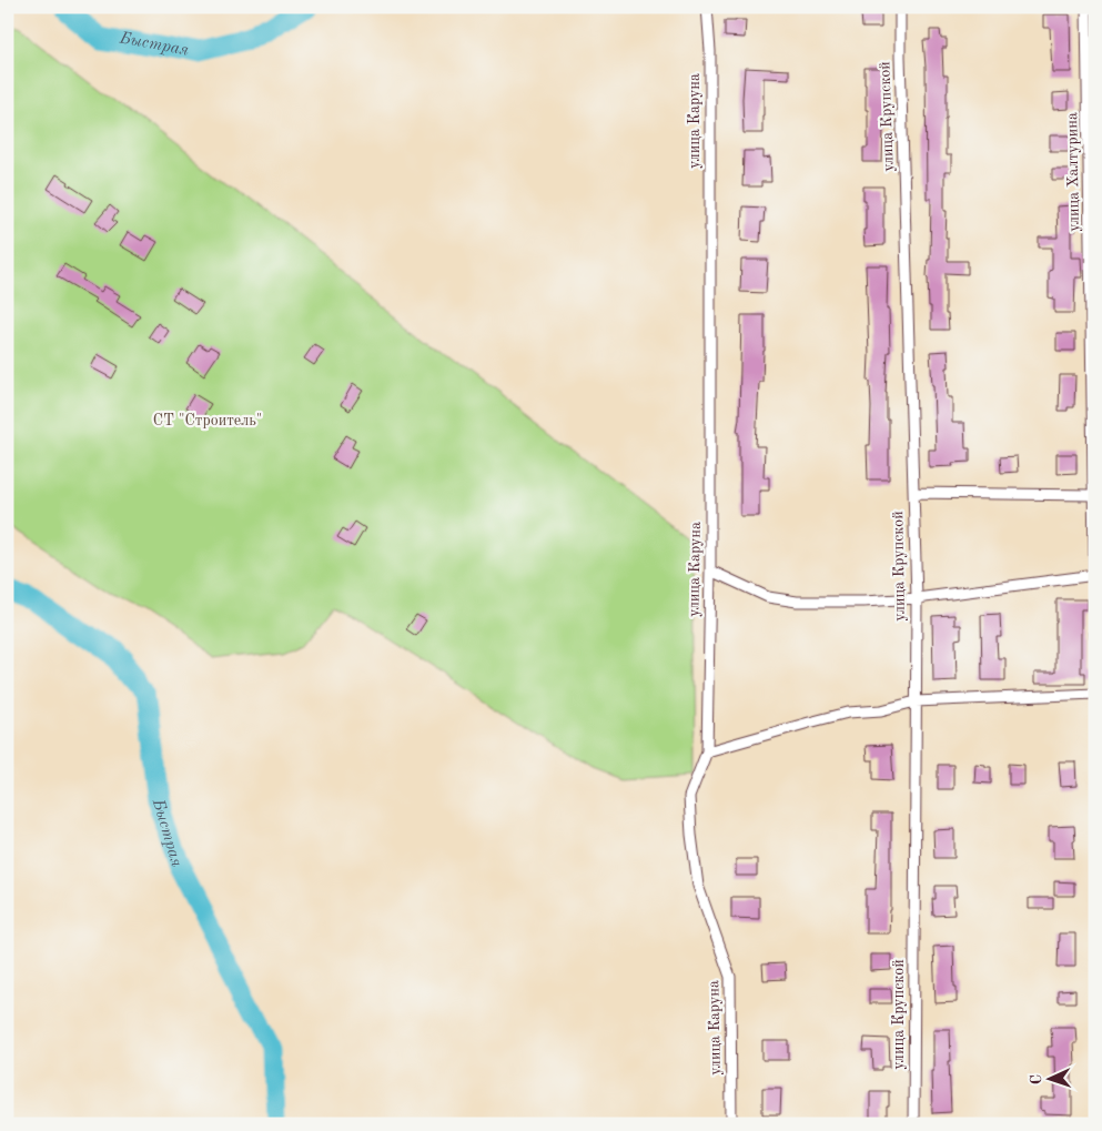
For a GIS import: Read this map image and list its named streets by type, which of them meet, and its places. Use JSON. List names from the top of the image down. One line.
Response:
{"streets":{"street":["улица Крупской","улица Каруна","улица Халтурина"]},"water":["Быстрая"],"parks":["СТ \"Строитель\""],"north":"left"}
